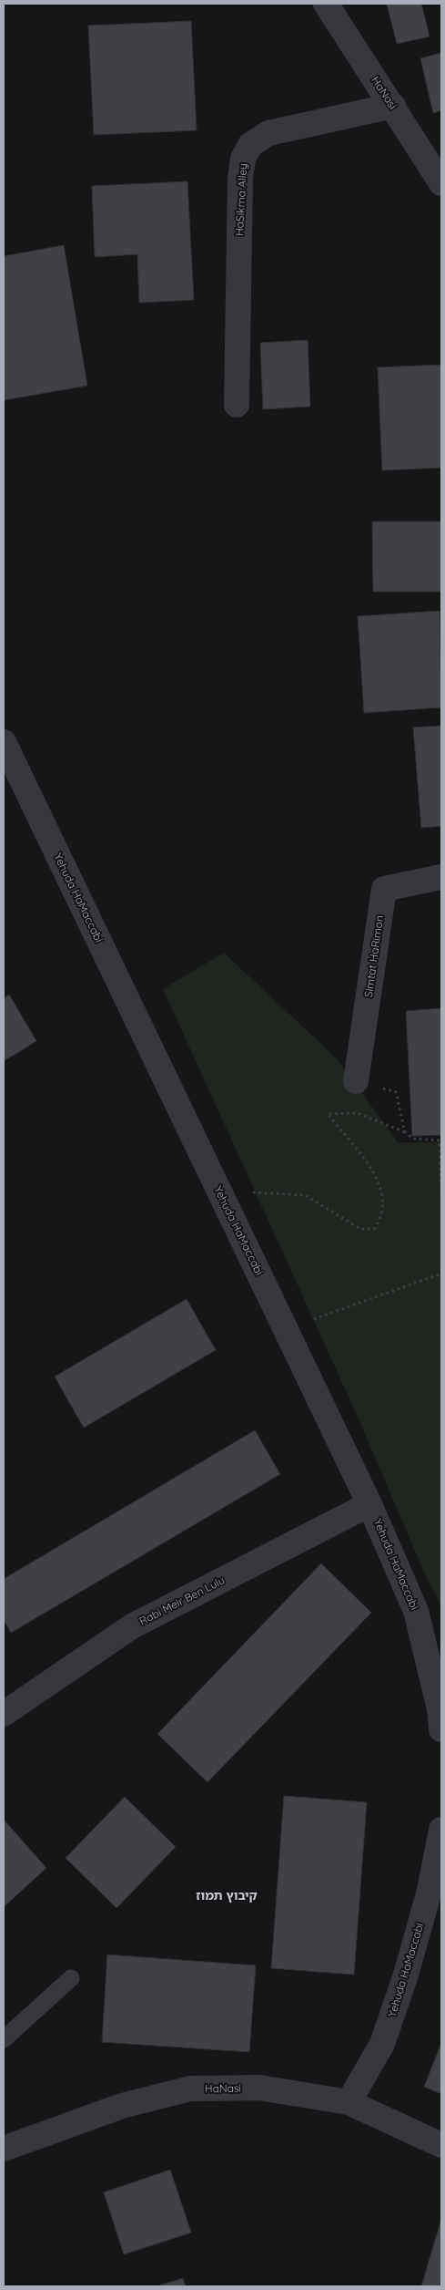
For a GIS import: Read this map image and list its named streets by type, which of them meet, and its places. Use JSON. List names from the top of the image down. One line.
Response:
{"streets":{"street":["HaNasi","HaSikma Alley","Yehuda HaMaccabi","Simtat HaRimon","Rabi Meir Ben Lulu"]},"crossings":[["HaNasi","HaSikma Alley"],["HaNasi","Yehuda HaMaccabi"],["Yehuda HaMaccabi","Rabi Meir Ben Lulu"]],"districts":["קיבוץ תמוז"]}
